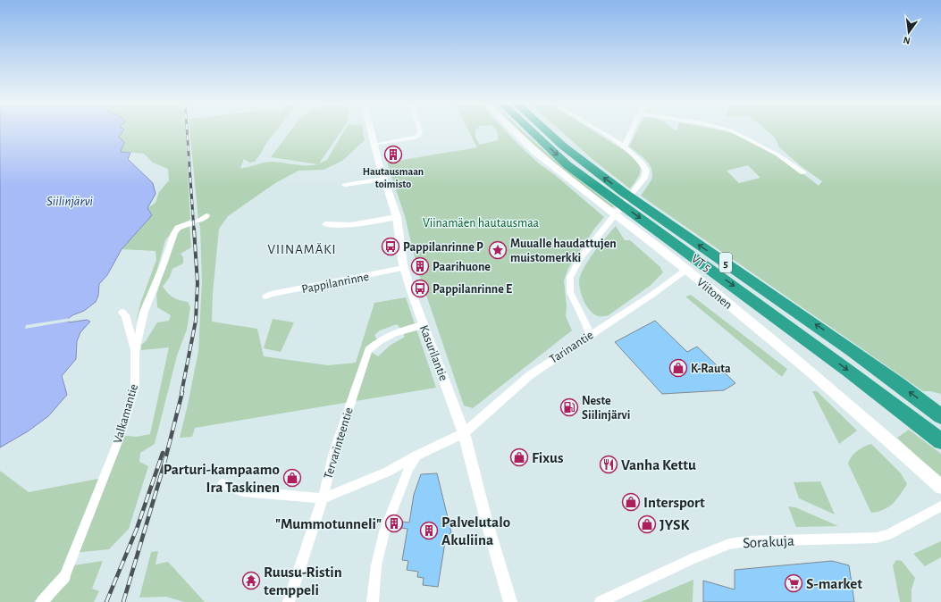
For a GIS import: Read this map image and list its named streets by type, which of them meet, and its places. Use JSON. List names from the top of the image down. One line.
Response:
{"streets":{"highway":["VT 5","5"],"main road":["Viitonen"],"street":["Pappilanrinne","Tarinantie","Kasurilantie","Valkamantie","Tervarinteentie","Sorakuja"]},"crossings":[["Pappilanrinne","Kasurilantie"],["Viitonen","Tarinantie"],["Tarinantie","Kasurilantie"],["Tarinantie","Tervarinteentie"],["Kasurilantie","Tervarinteentie"]],"districts":["VIINAMÄKI"],"water":["Siilinjärvi"],"parks":["Viinamäen hautausmaa"],"places":{"building":["Hautausmaan toimisto","Paarihuone","\"Mummotunneli\"","Palvelutalo Akuliina"],"bus stop":["Pappilanrinne P","Pappilanrinne E"],"place":["Muualle haudattujen muistomerkki"],"shop":["K-Rauta","Fixus","Parturi-kampaamo Ira Taskinen","Intersport","JYSK"],"fuel station":["Neste Siilinjärvi"],"restaurant":["Vanha Kettu"],"temple":["Ruusu-Ristin temppeli"],"supermarket":["S-market"]},"north":"bottom"}
